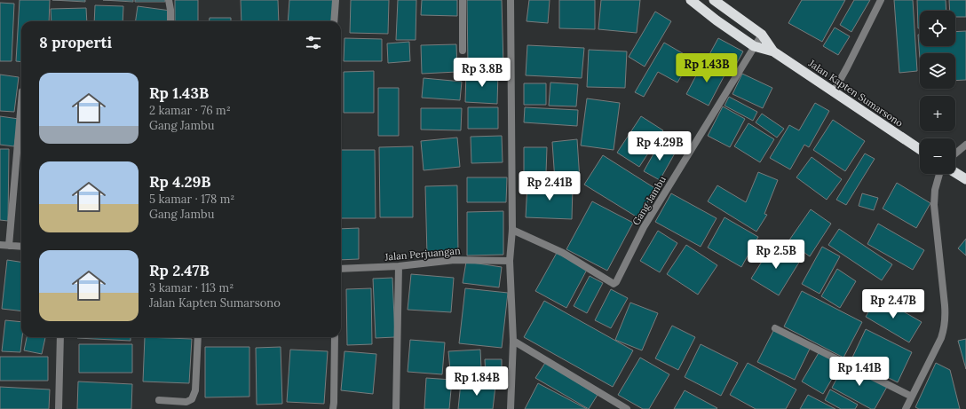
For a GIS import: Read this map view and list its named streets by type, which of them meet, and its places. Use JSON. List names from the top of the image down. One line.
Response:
{"streets":{"highway":["Jalan Kapten Sumarsono"],"street":["Gang Jambu","Jalan Perjuangan"]},"crossings":[["Jalan Kapten Sumarsono","Gang Jambu"]],"page":{"map_buttons":["+","−"],"heading":"8 properti","price":["Rp 1.43B","Rp 3.8B","Rp 4.29B","Rp 2.41B","Rp 2.5B","Rp 2.47B","Rp 1.41B","Rp 1.84B"],"list":[{"name":"Rp 1.43B","note":"2 kamar · 76 m² · Gang Jambu"},{"name":"Rp 4.29B","note":"5 kamar · 178 m² · Gang Jambu"},{"name":"Rp 2.47B","note":"3 kamar · 113 m² · Jalan Kapten Sumarsono"}]}}
